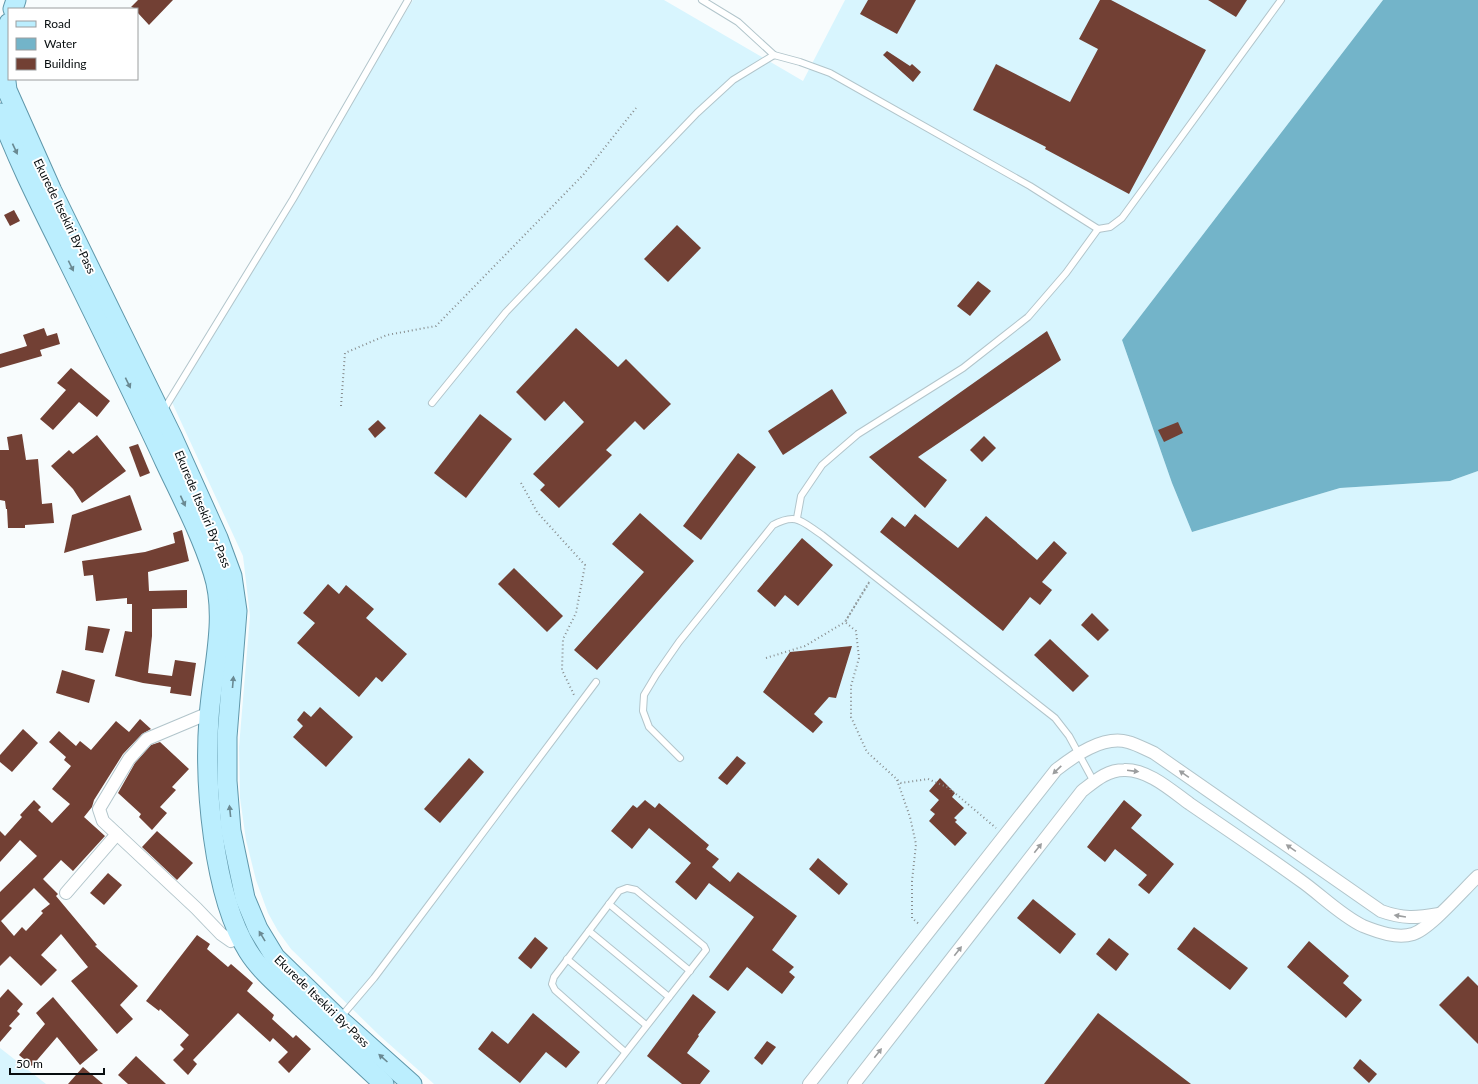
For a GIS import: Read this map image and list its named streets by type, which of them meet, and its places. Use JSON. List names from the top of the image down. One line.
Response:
{"streets":{"main road":["Ekurede Itsekiri By-Pass"]},"legend":["Road","Water","Building"],"scale_bar":"50 m"}
